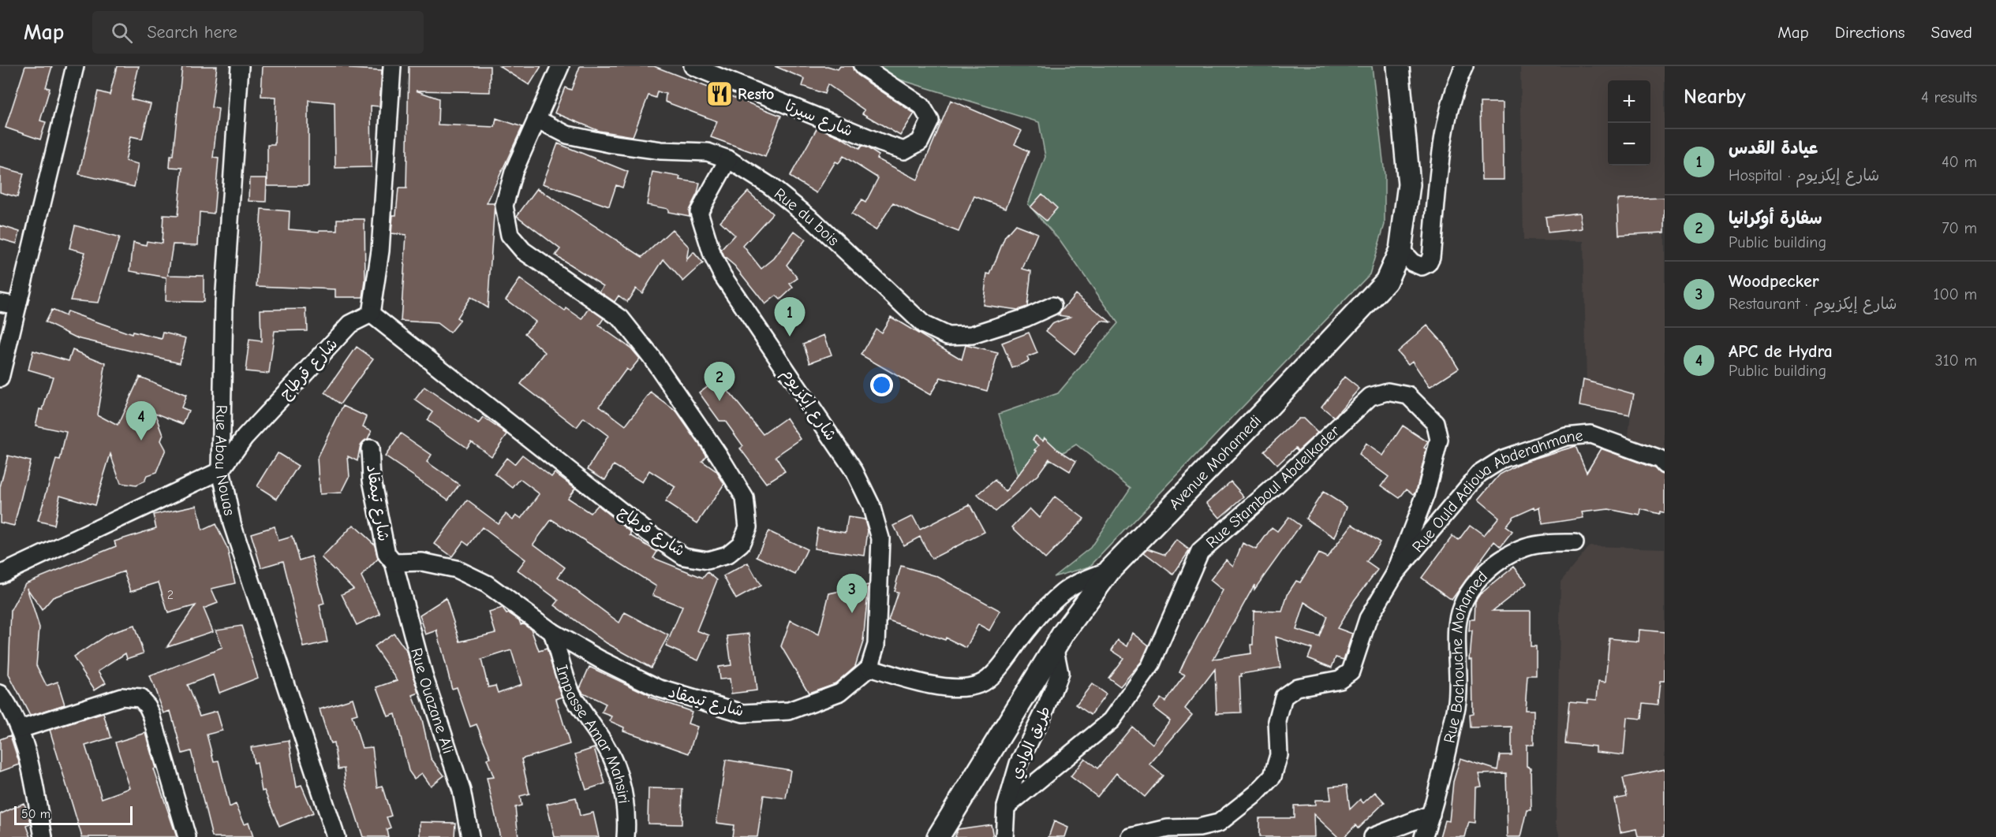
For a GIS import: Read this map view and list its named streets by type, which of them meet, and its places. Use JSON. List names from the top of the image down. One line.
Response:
{"streets":{"main road":["Avenue Mohamedi"],"street":["شارع سيرتا","Rue du bois","شارع قرطاج","شارع إيكزيوم","Rue Abou Nouas","Rue Stamboul Abdelkader","Rue Ould Adioua Abderahmane","شارع تيمقاد","Rue Bachouche Mohamed","Rue Ouazane Ali","Impasse Amar Mahsiri","طريق الوادي"]},"crossings":[["Rue du bois","شارع قرطاج"],["Rue du bois","شارع إيكزيوم"],["شارع قرطاج","Rue Abou Nouas"],["شارع إيكزيوم","شارع تيمقاد"],["Avenue Mohamedi","طريق الوادي"],["Rue Stamboul Abdelkader","Rue Ould Adioua Abderahmane"],["Rue Stamboul Abdelkader","طريق الوادي"],["شارع تيمقاد","Rue Ouazane Ali"],["شارع تيمقاد","Impasse Amar Mahsiri"]],"places":{"restaurant":["Resto"]},"house_numbers":["2"],"scale_bar":"50 m","page":{"header":"Map","search":"Search here","nav":["Map","Directions","Saved"],"heading":["Nearby","4 results"],"map_buttons":["+","−"],"list":[{"mark":"1","name":"عيادة القدس","note":"Hospital · شارع إيكزيوم","value":"40 m"},{"mark":"2","name":"سفارة أوكرانيا","note":"Public building","value":"70 m"},{"mark":"3","name":"Woodpecker","note":"Restaurant · شارع إيكزيوم","value":"100 m"},{"mark":"4","name":"APC de Hydra","note":"Public building","value":"310 m"}],"pins":["1","2","4","3"],"scale":"50 m"}}
